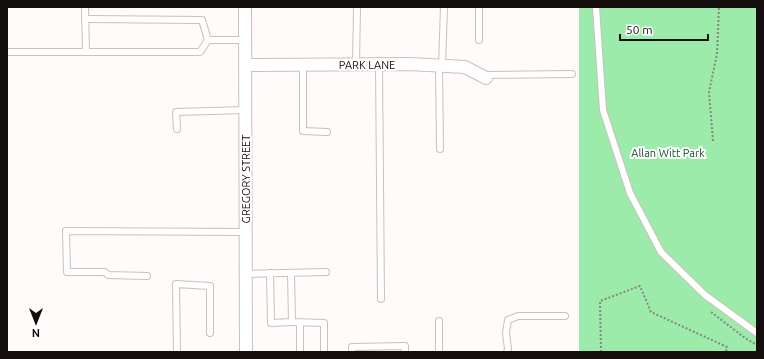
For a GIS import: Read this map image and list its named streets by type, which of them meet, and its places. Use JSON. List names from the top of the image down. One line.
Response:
{"streets":{"street":["PARK LANE","GREGORY STREET"]},"crossings":[["PARK LANE","GREGORY STREET"]],"parks":["Allan Witt Park"],"scale_bar":"50 m","north":"bottom"}
